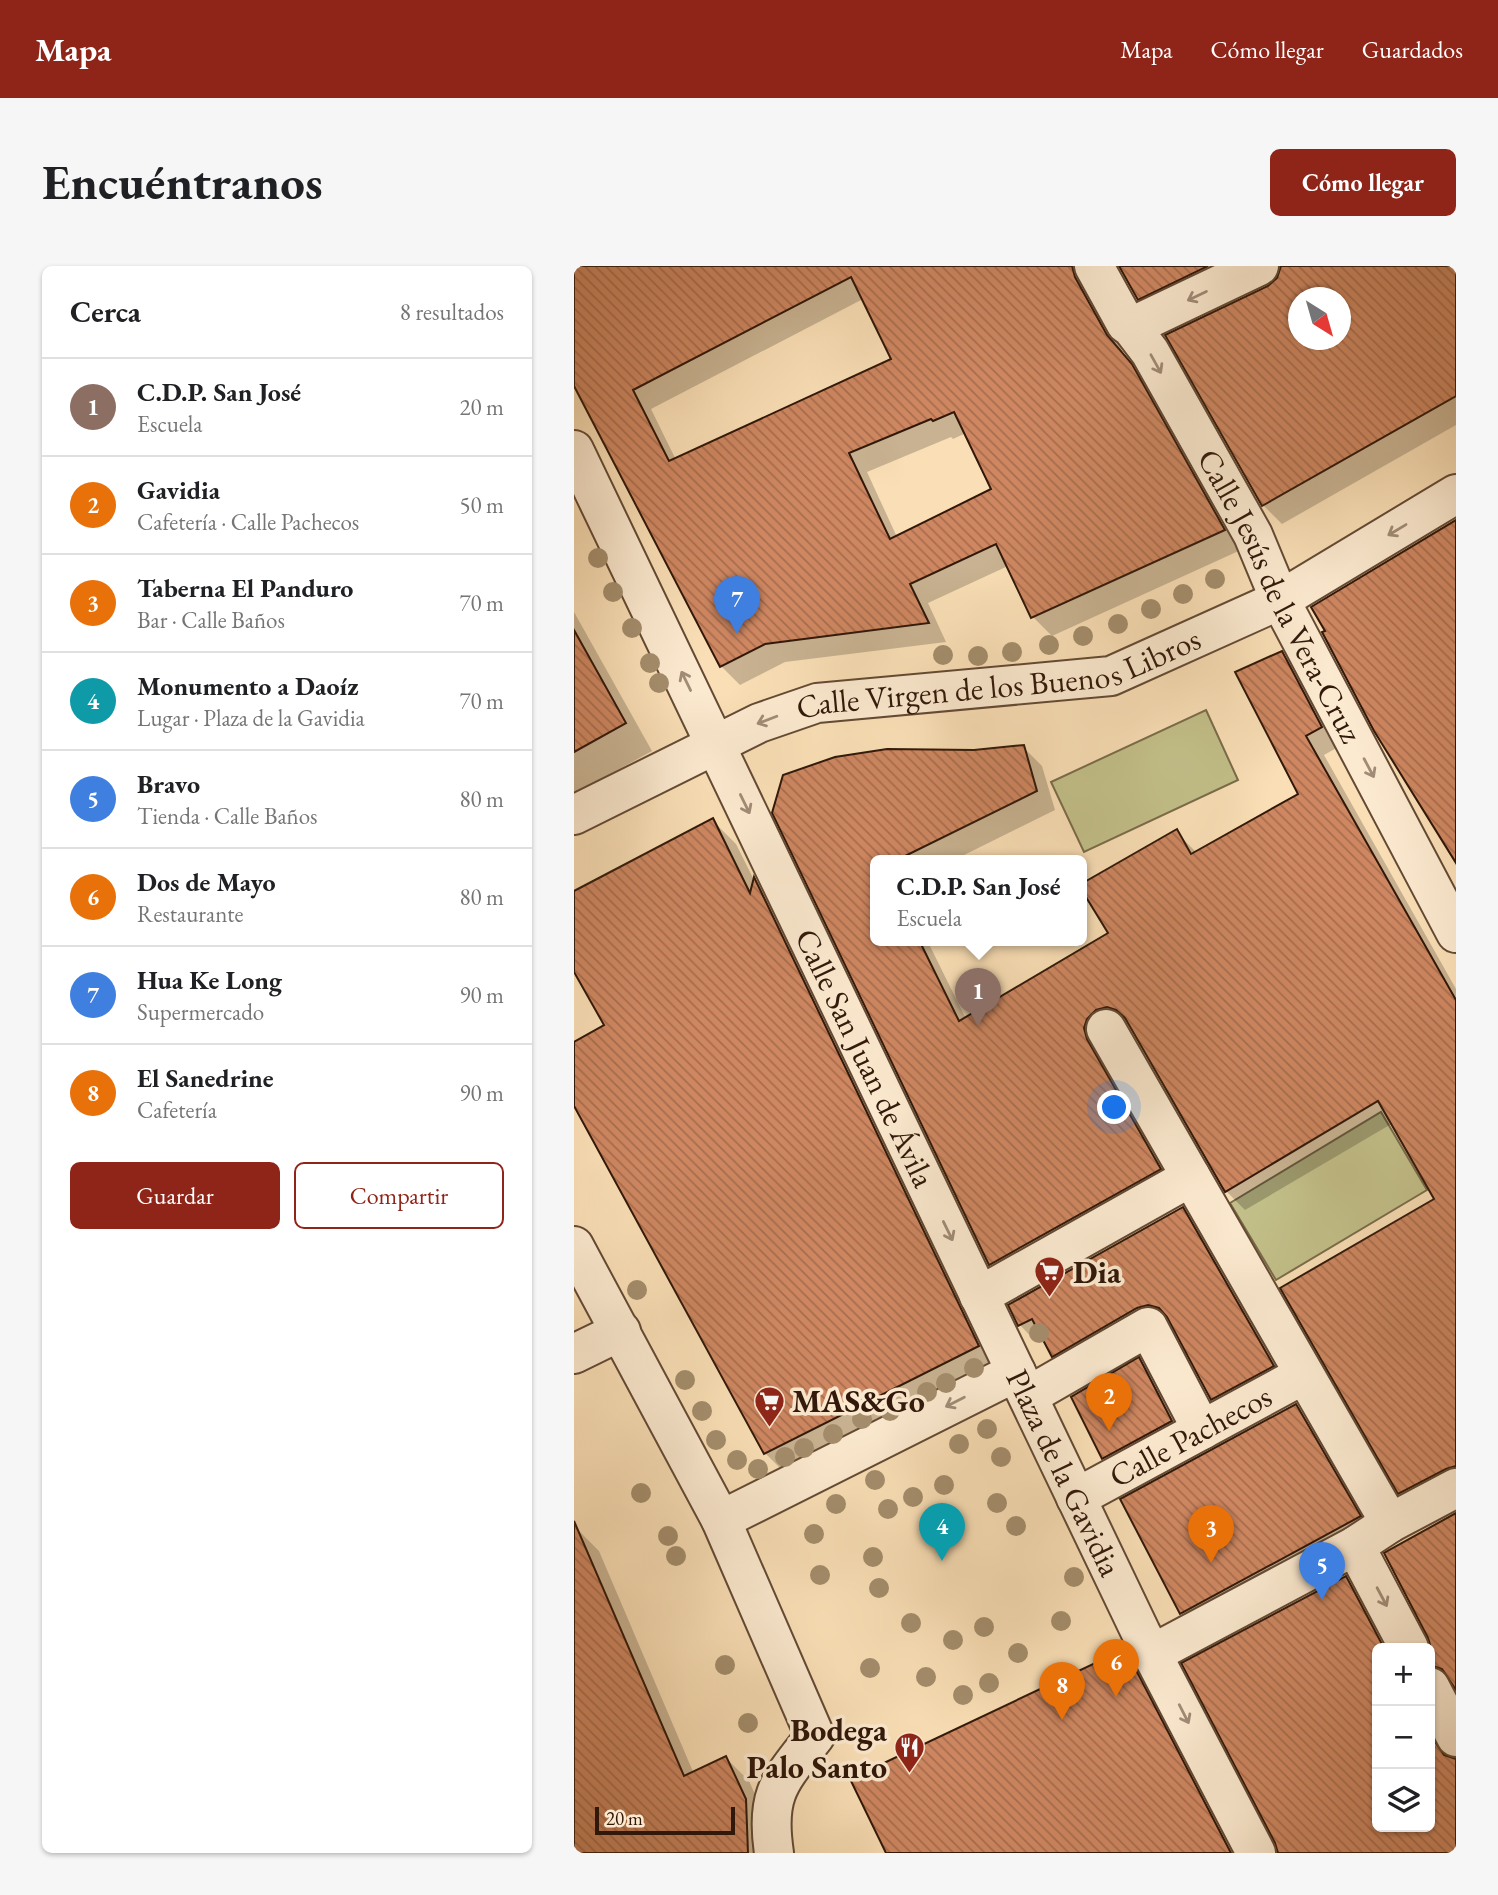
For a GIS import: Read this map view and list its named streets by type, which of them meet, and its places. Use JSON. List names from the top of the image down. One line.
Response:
{"streets":{"street":["Calle Jesús de la Vera-Cruz","Calle Virgen de los Buenos Libros","Calle San Juan de Ávila","Calle Pachecos","Plaza de la Gavidia"]},"crossings":[["Calle Jesús de la Vera-Cruz","Calle Virgen de los Buenos Libros"],["Calle Virgen de los Buenos Libros","Calle San Juan de Ávila"],["Calle San Juan de Ávila","Plaza de la Gavidia"],["Calle Pachecos","Plaza de la Gavidia"]],"one_way":["Calle Jesús de la Vera-Cruz","Calle Virgen de los Buenos Libros"],"places":{"supermarket":["Dia","MAS&Go"],"restaurant":["Bodega Palo Santo"]},"scale_bar":"20 m","north":"bottom right","page":{"header":"Mapa","nav":["Mapa","Cómo llegar","Guardados"],"buttons":["Cómo llegar",["Guardar","Compartir"]],"title":"Encuéntranos","heading":["Cerca","8 resultados"],"list":[{"mark":"1","name":"C.D.P. San José","note":"Escuela","value":"20 m"},{"mark":"2","name":"Gavidia","note":"Cafetería · Calle Pachecos","value":"50 m"},{"mark":"3","name":"Taberna El Panduro","note":"Bar · Calle Baños","value":"70 m"},{"mark":"4","name":"Monumento a Daoíz","note":"Lugar · Plaza de la Gavidia","value":"70 m"},{"mark":"5","name":"Bravo","note":"Tienda · Calle Baños","value":"80 m"},{"mark":"6","name":"Dos de Mayo","note":"Restaurante","value":"80 m"},{"mark":"7","name":"Hua Ke Long","note":"Supermercado","value":"90 m"},{"mark":"8","name":"El Sanedrine","note":"Cafetería","value":"90 m"}],"pins":["7","1","2","4","3","5","6","8"],"popup":["C.D.P. San José","Escuela"],"map_buttons":["+","−"],"scale":"20 m"}}
